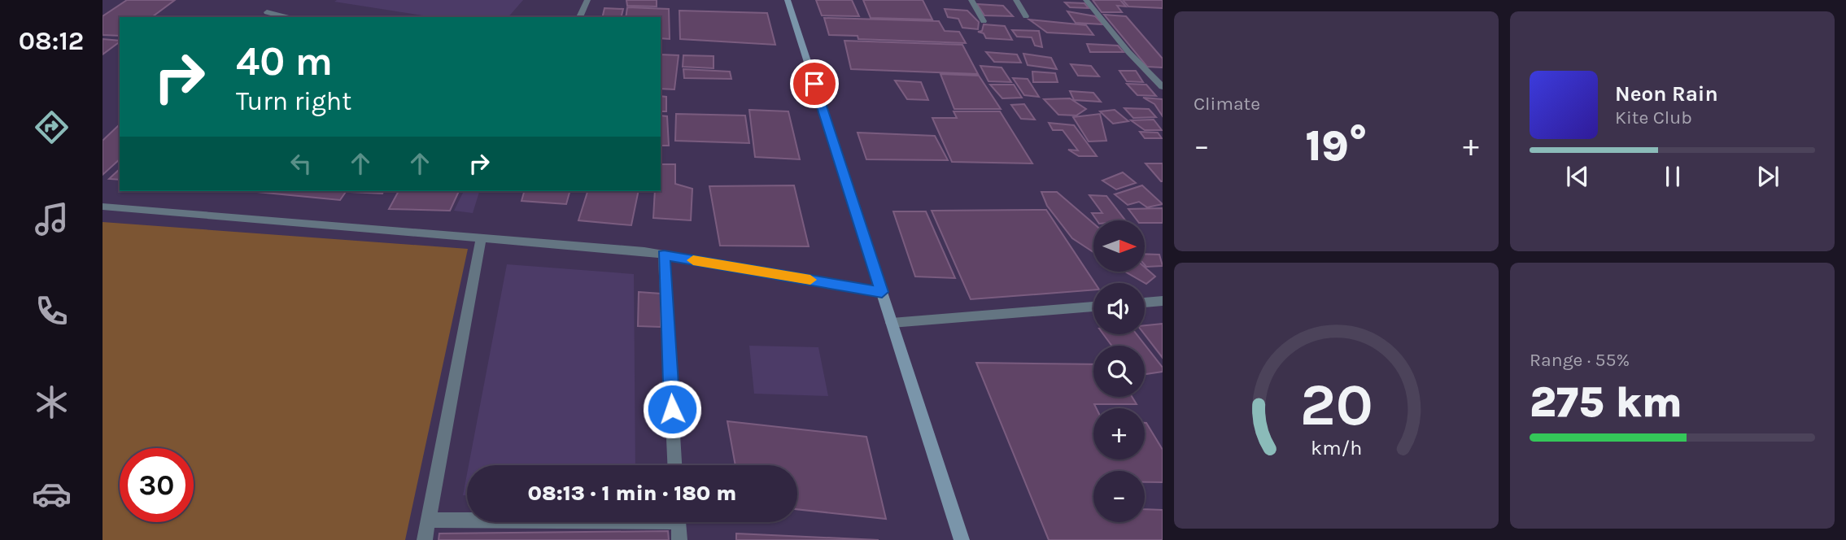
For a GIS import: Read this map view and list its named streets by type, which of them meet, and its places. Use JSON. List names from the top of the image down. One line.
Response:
{"north":"right","page":{"tabs":"08:12","tile":["Climate",["Range · 55%","275 km"]],"turn":["40 m","Turn right"],"song":["Neon Rain","Kite Club"],"heat":["−","19°","+"],"map_buttons":["+","−"],"limit":"30","trip":"08:13 · 1 min · 180 m","gauge":["20","km/h"]}}
